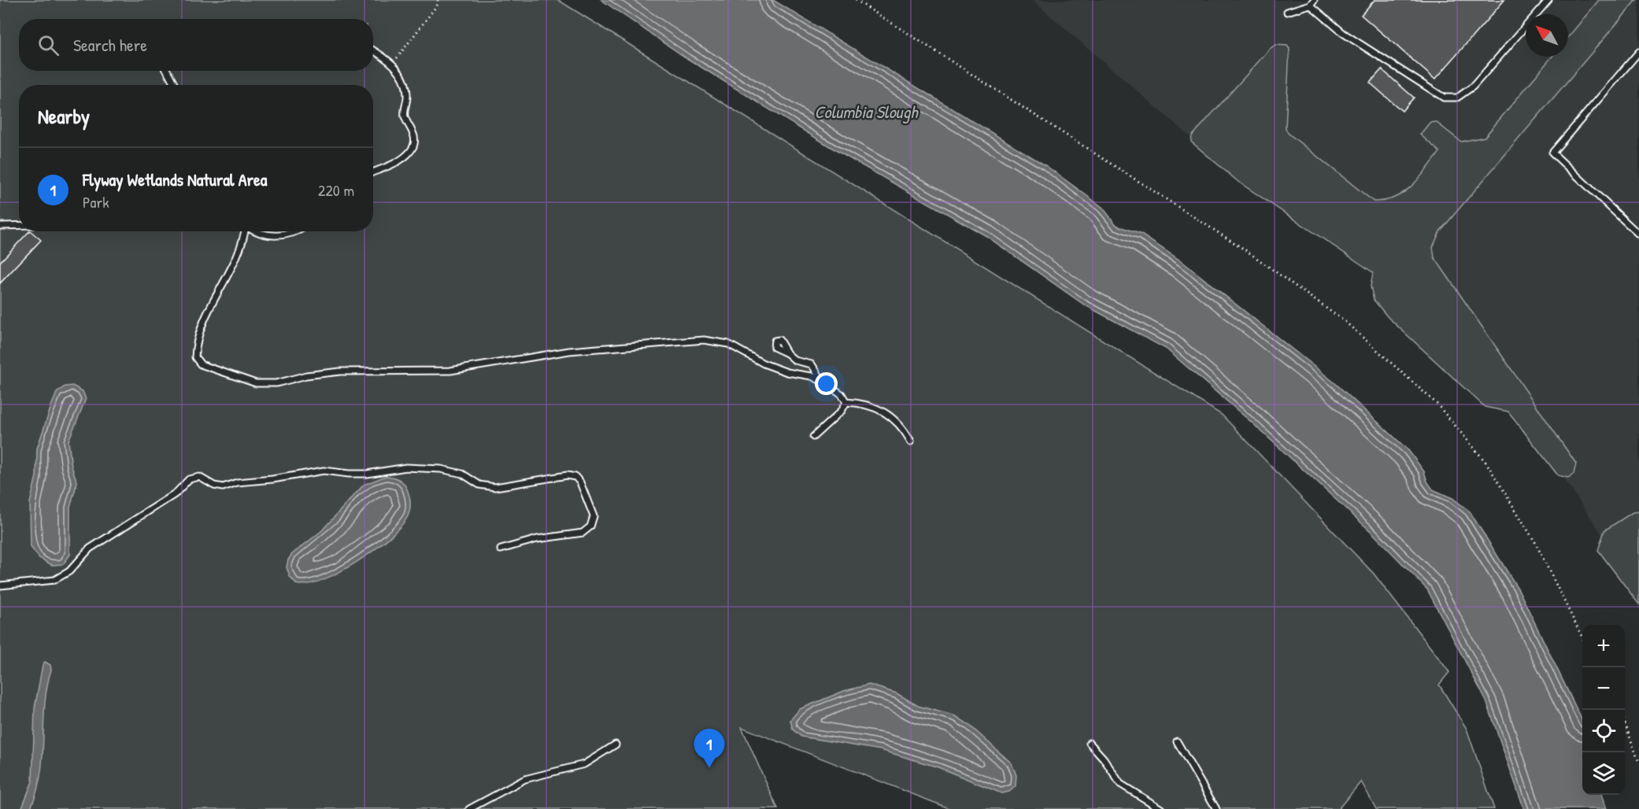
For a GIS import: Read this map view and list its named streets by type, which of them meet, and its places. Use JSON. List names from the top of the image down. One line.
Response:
{"water":["Columbia Slough"],"north":"top left","page":{"search":"Search here","heading":"Nearby","list":[{"mark":"1","name":"Flyway Wetlands Natural Area","note":"Park","value":"220 m"}],"map_buttons":["+","−"],"pins":"1"}}
